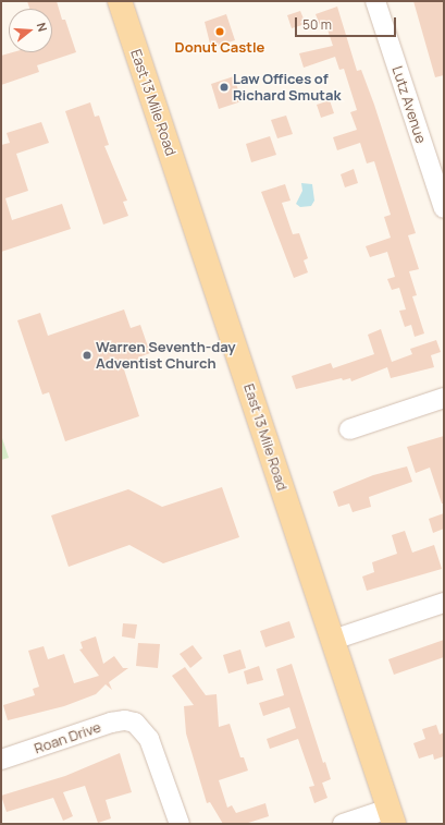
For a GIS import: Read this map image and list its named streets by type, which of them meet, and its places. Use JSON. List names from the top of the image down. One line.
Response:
{"streets":{"main road":["East 13 Mile Road"],"street":["Lutz Avenue","Roan Drive"]},"places":["Donut Castle","Law Offices of Richard Smutak","Warren Seventh-day Adventist Church"],"scale_bar":"50 m","north":"right"}
